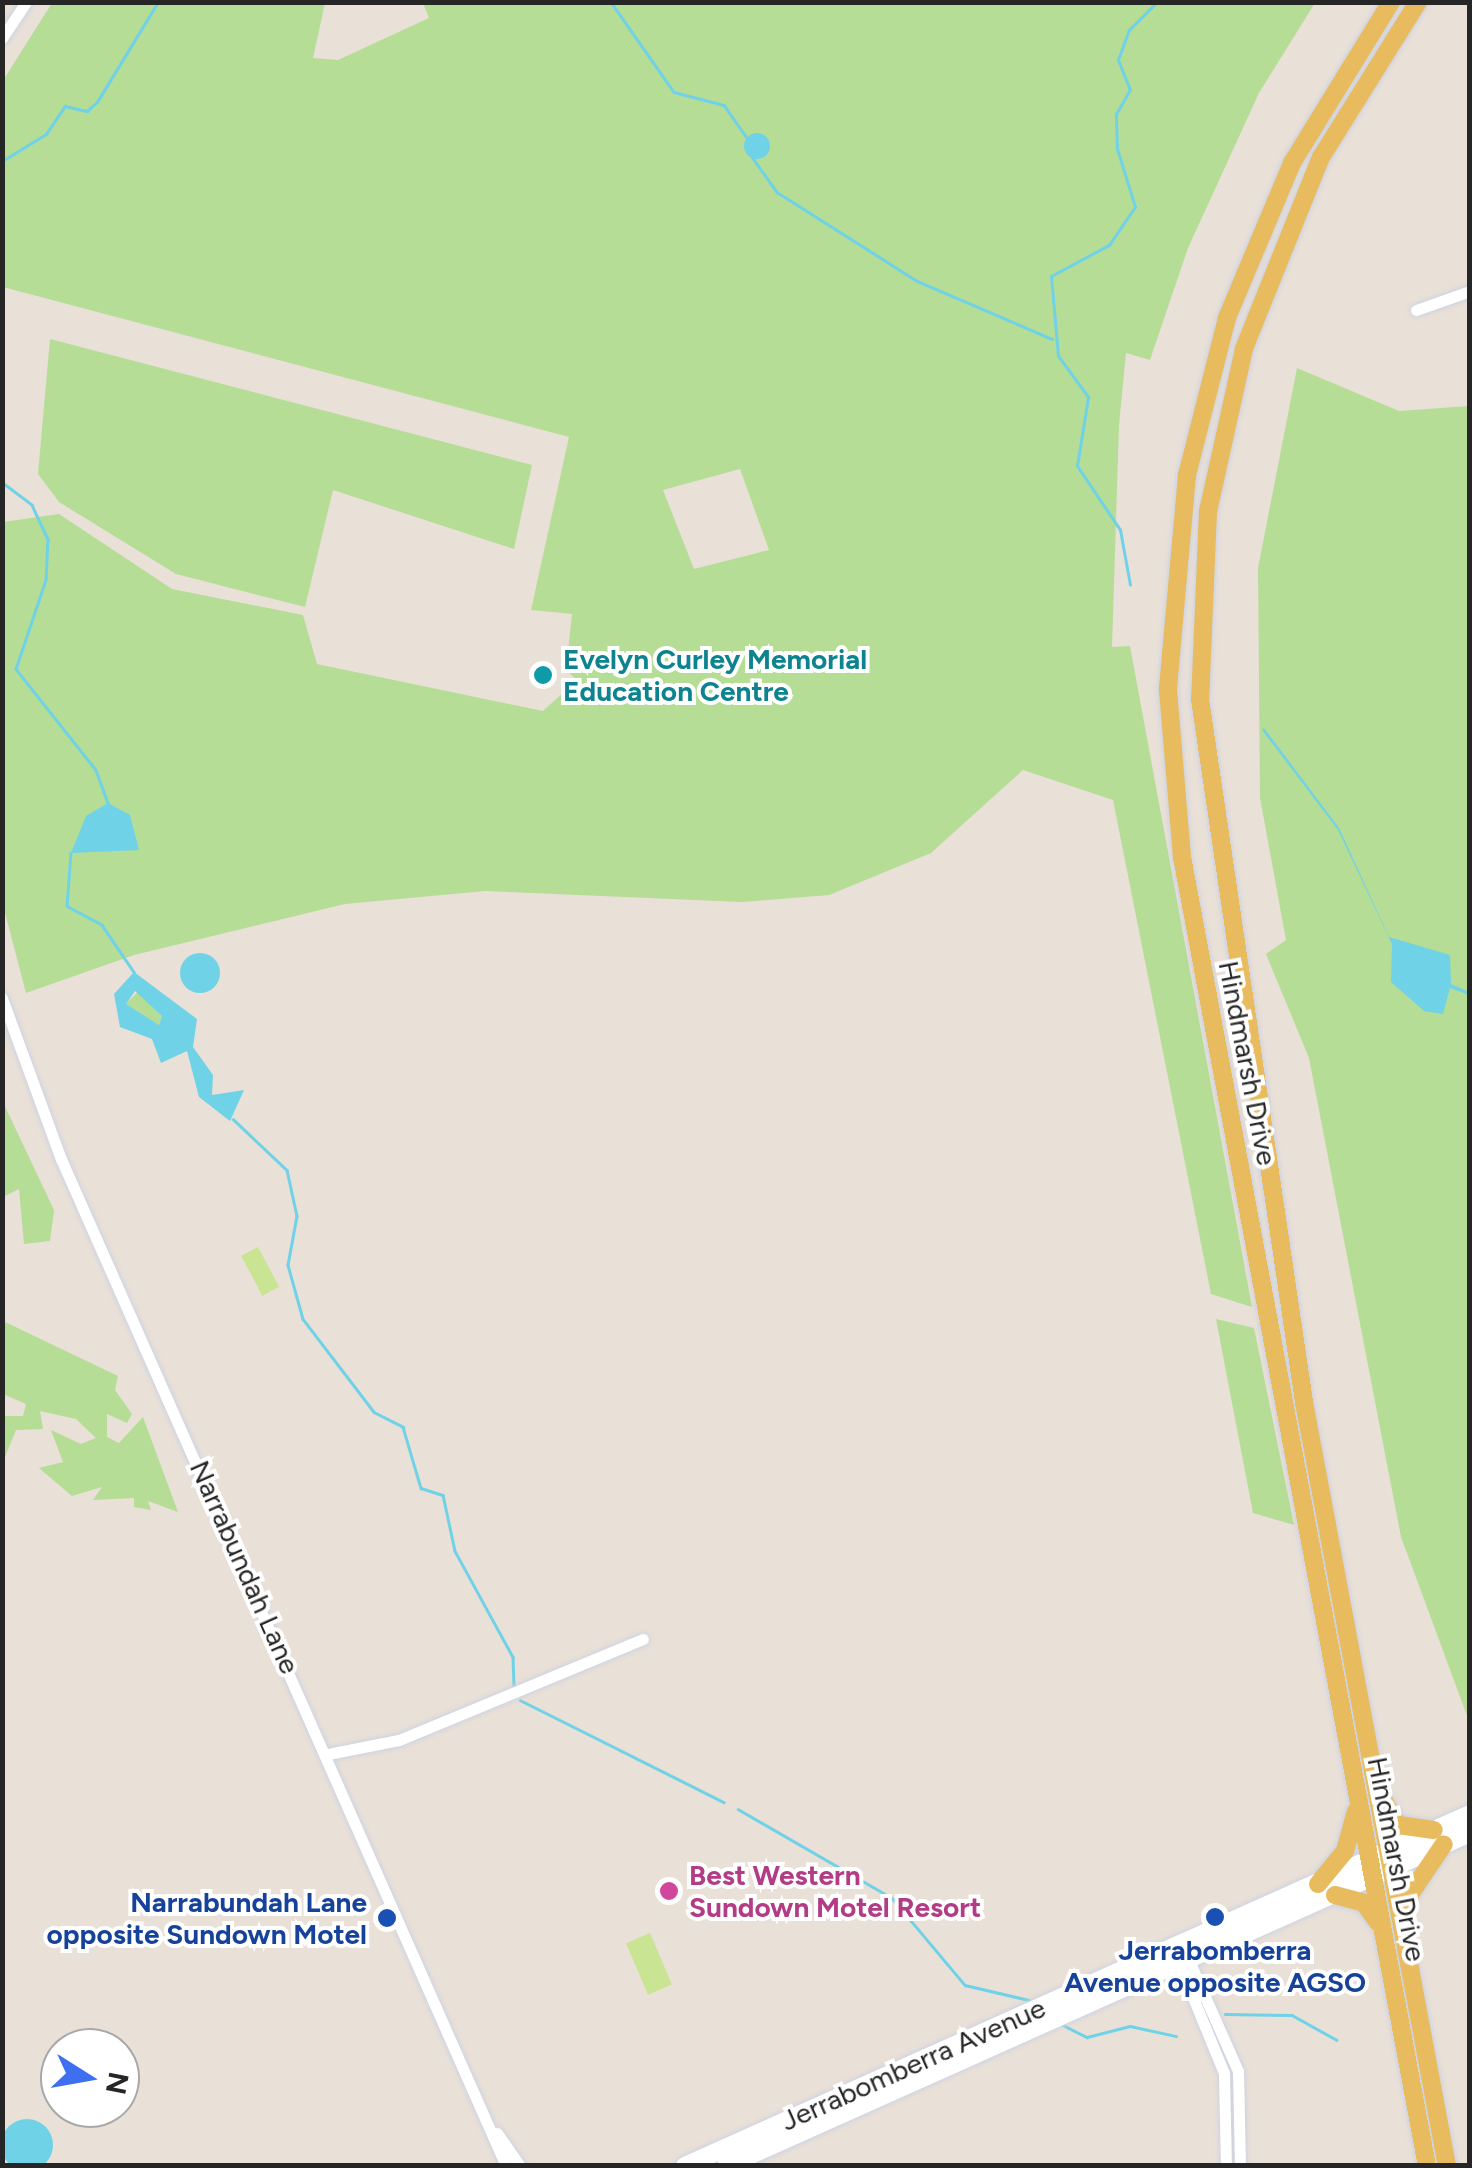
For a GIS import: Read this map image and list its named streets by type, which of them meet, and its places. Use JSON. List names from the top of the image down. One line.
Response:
{"streets":{"main road":["Hindmarsh Drive"],"street":["Narrabundah Lane","Jerrabomberra Avenue"]},"crossings":[["Hindmarsh Drive","Jerrabomberra Avenue"]],"places":["Evelyn Curley Memorial Education Centre","Best Western Sundown Motel Resort","Jerrabomberra Avenue opposite AGSO","Narrabundah Lane opposite Sundown Motel"],"north":"right"}
